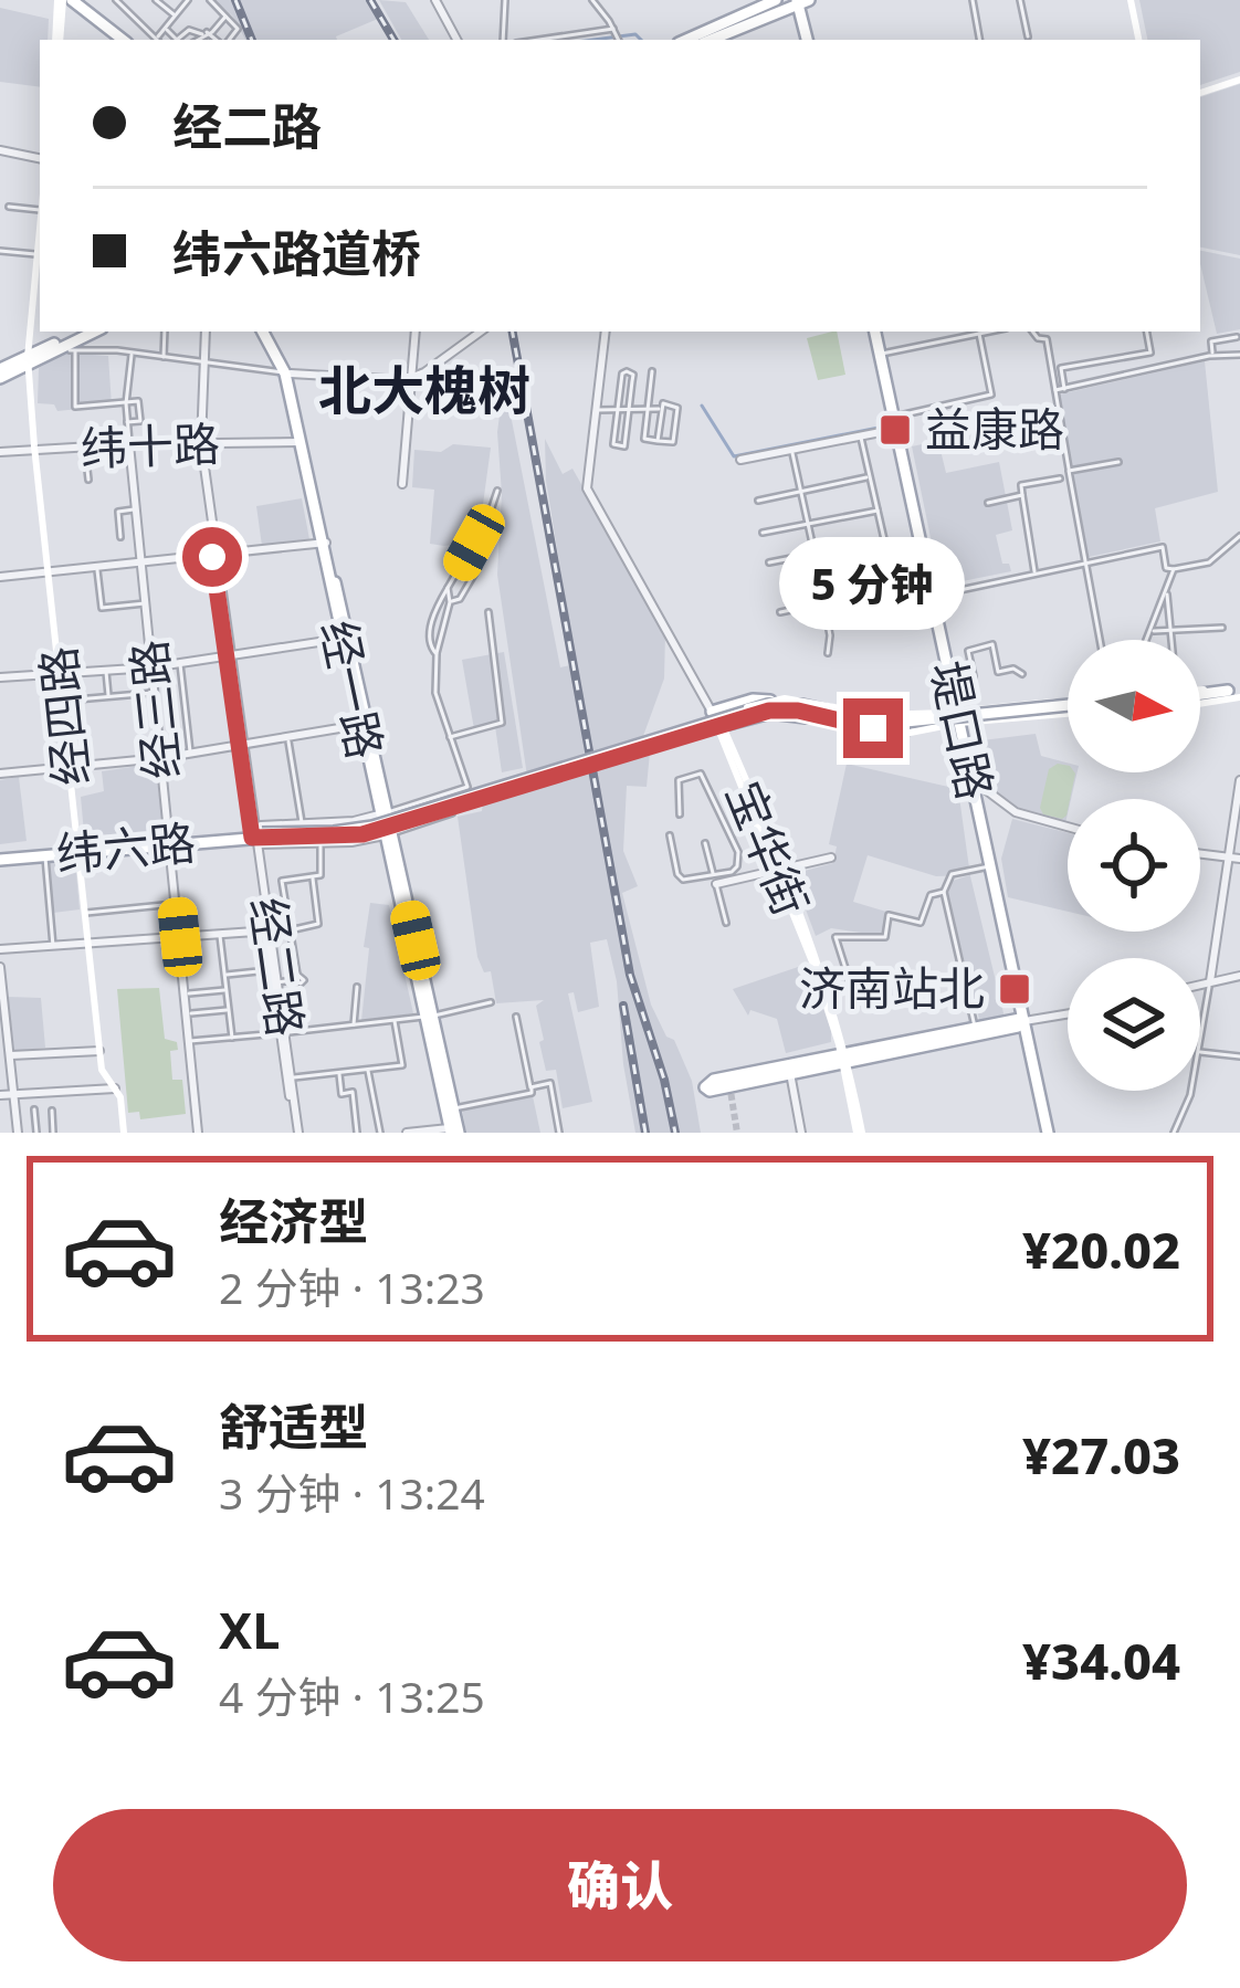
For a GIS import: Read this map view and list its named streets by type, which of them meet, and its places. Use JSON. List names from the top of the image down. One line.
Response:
{"streets":{"main road":["经一路","经四路","堤口路","纬六路","宝华街"],"street":["纬十路","经三路","经二路"]},"crossings":[["纬十路","经一路"],["纬十路","经三路"],["纬十路","经四路"],["纬十路","经二路"],["经一路","纬六路"],["经三路","纬六路"],["经四路","纬六路"],["纬六路","经二路"]],"districts":["北大槐树"],"places":{"transit":["益康路","济南站北"]},"north":"right","page":{"banner":["经二路","纬六路道桥"],"bubble":"5 分钟","list":[{"name":"经济型","note":"2 分钟 · 13:23","value":"¥20.02"},{"name":"舒适型","note":"3 分钟 · 13:24","value":"¥27.03"},{"name":"XL","note":"4 分钟 · 13:25","value":"¥34.04"}],"buttons":"确认"}}
